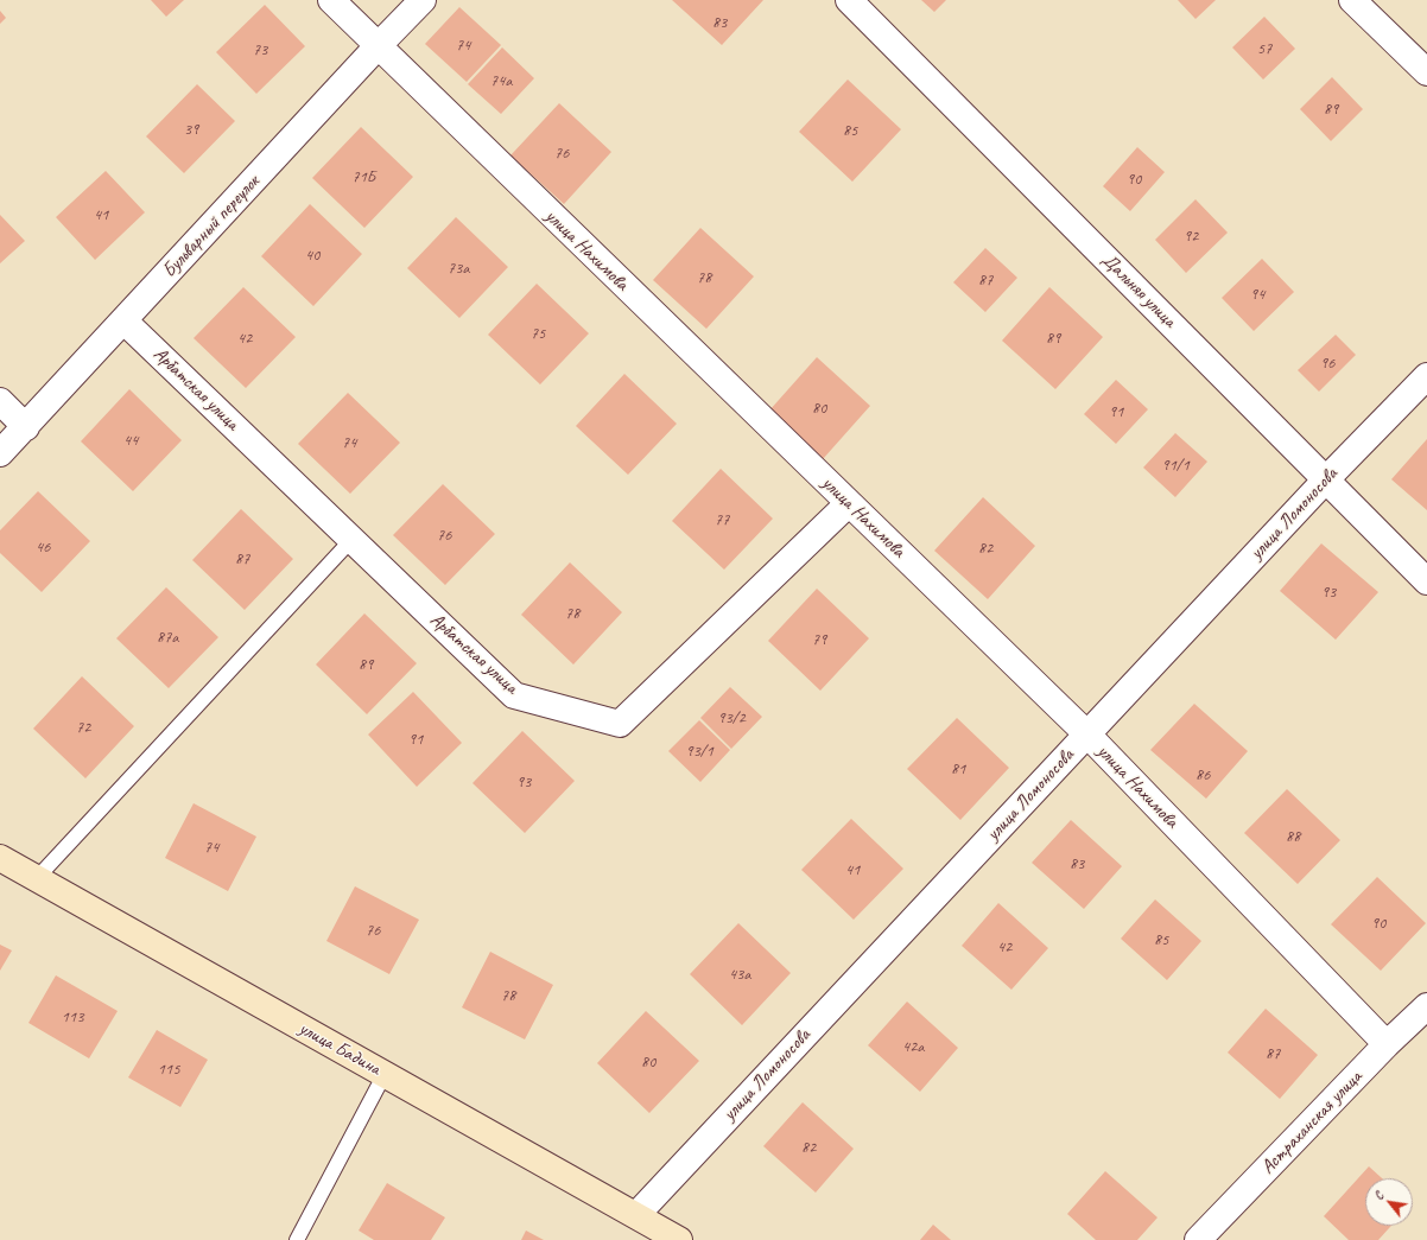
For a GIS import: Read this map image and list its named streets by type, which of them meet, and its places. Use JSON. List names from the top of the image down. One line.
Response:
{"streets":{"street":["Бульварный переулок","улица Нахимова","Дальняя улица","Арбатская улица","улица Ломоносова","улица Бадина","Астраханская улица"]},"crossings":[["Бульварный переулок","улица Нахимова"],["Бульварный переулок","Арбатская улица"],["улица Нахимова","Арбатская улица"],["улица Нахимова","улица Ломоносова"],["улица Нахимова","Астраханская улица"],["Дальняя улица","улица Ломоносова"],["улица Ломоносова","улица Бадина"]],"house_numbers":["83","74","57","73","74а","89","39","85","76","71Б","90","41","92","40","73а","78","87","94","75","42","89","96","80","91","44","74","91/1","77","76","46","82","87","93","78","87а","79","89","93/2","72","91","93/1","81","86","93","88","74","83","41","90","76","85","42","43а","78","113","42а","87","80","115","82"],"north":"top left"}
